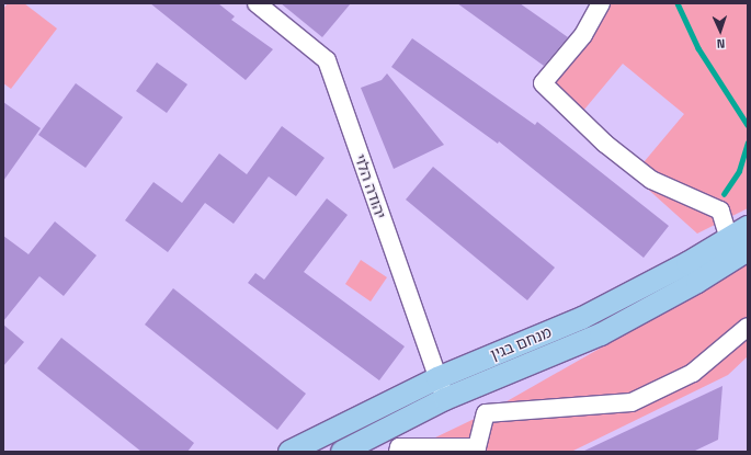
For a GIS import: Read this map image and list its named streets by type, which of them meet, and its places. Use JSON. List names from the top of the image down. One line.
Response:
{"streets":{"main road":["מנחם בגין"],"street":["יהודה הלוי"]},"crossings":[["יהודה הלוי","מנחם בגין"]],"north":"bottom"}
